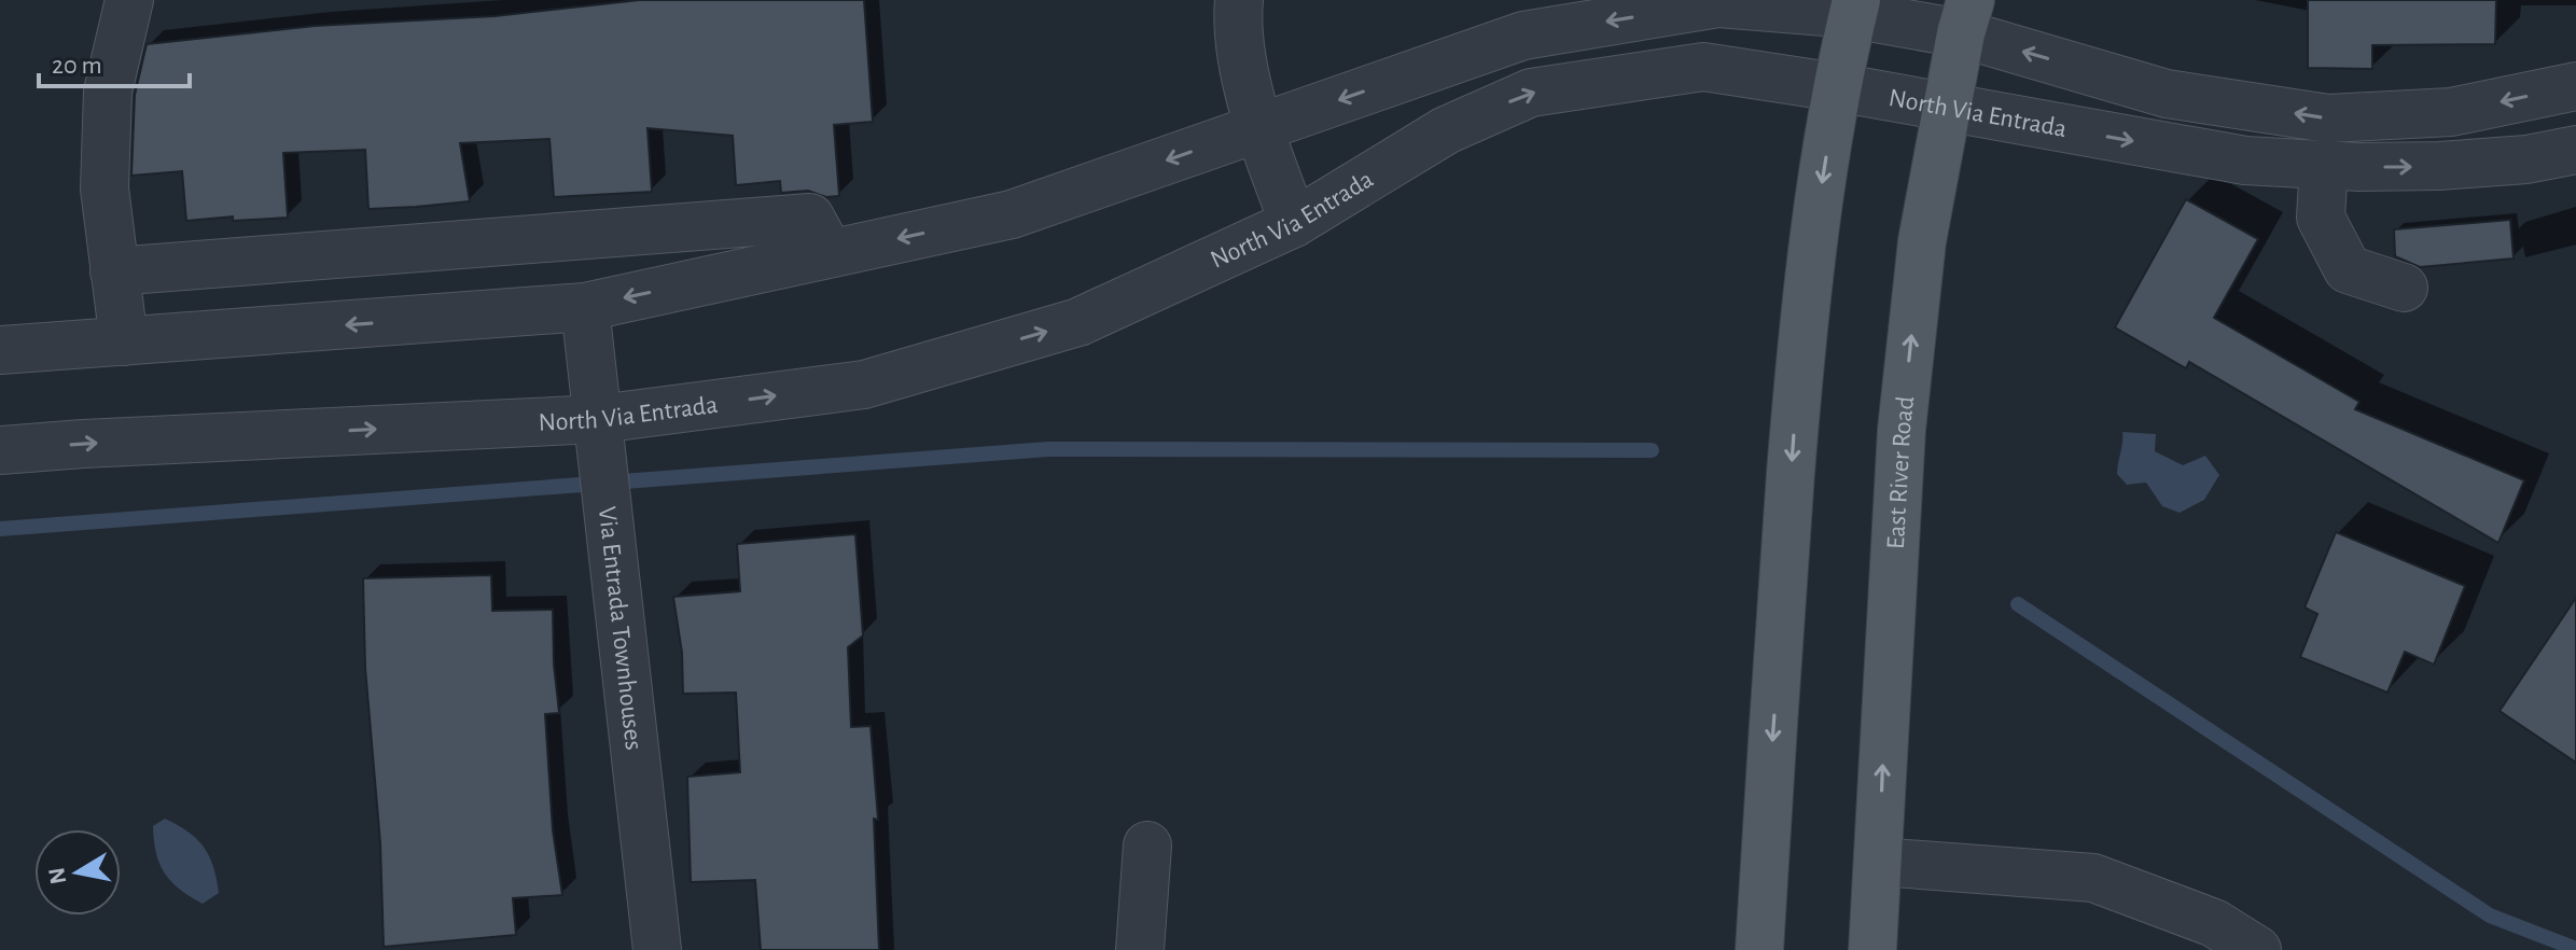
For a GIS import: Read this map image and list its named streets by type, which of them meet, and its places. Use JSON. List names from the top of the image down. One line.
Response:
{"streets":{"main road":["East River Road"],"street":["North Via Entrada","Via Entrada Townhouses"]},"crossings":[["North Via Entrada","East River Road"],["North Via Entrada","Via Entrada Townhouses"]],"scale_bar":"20 m","north":"left"}
